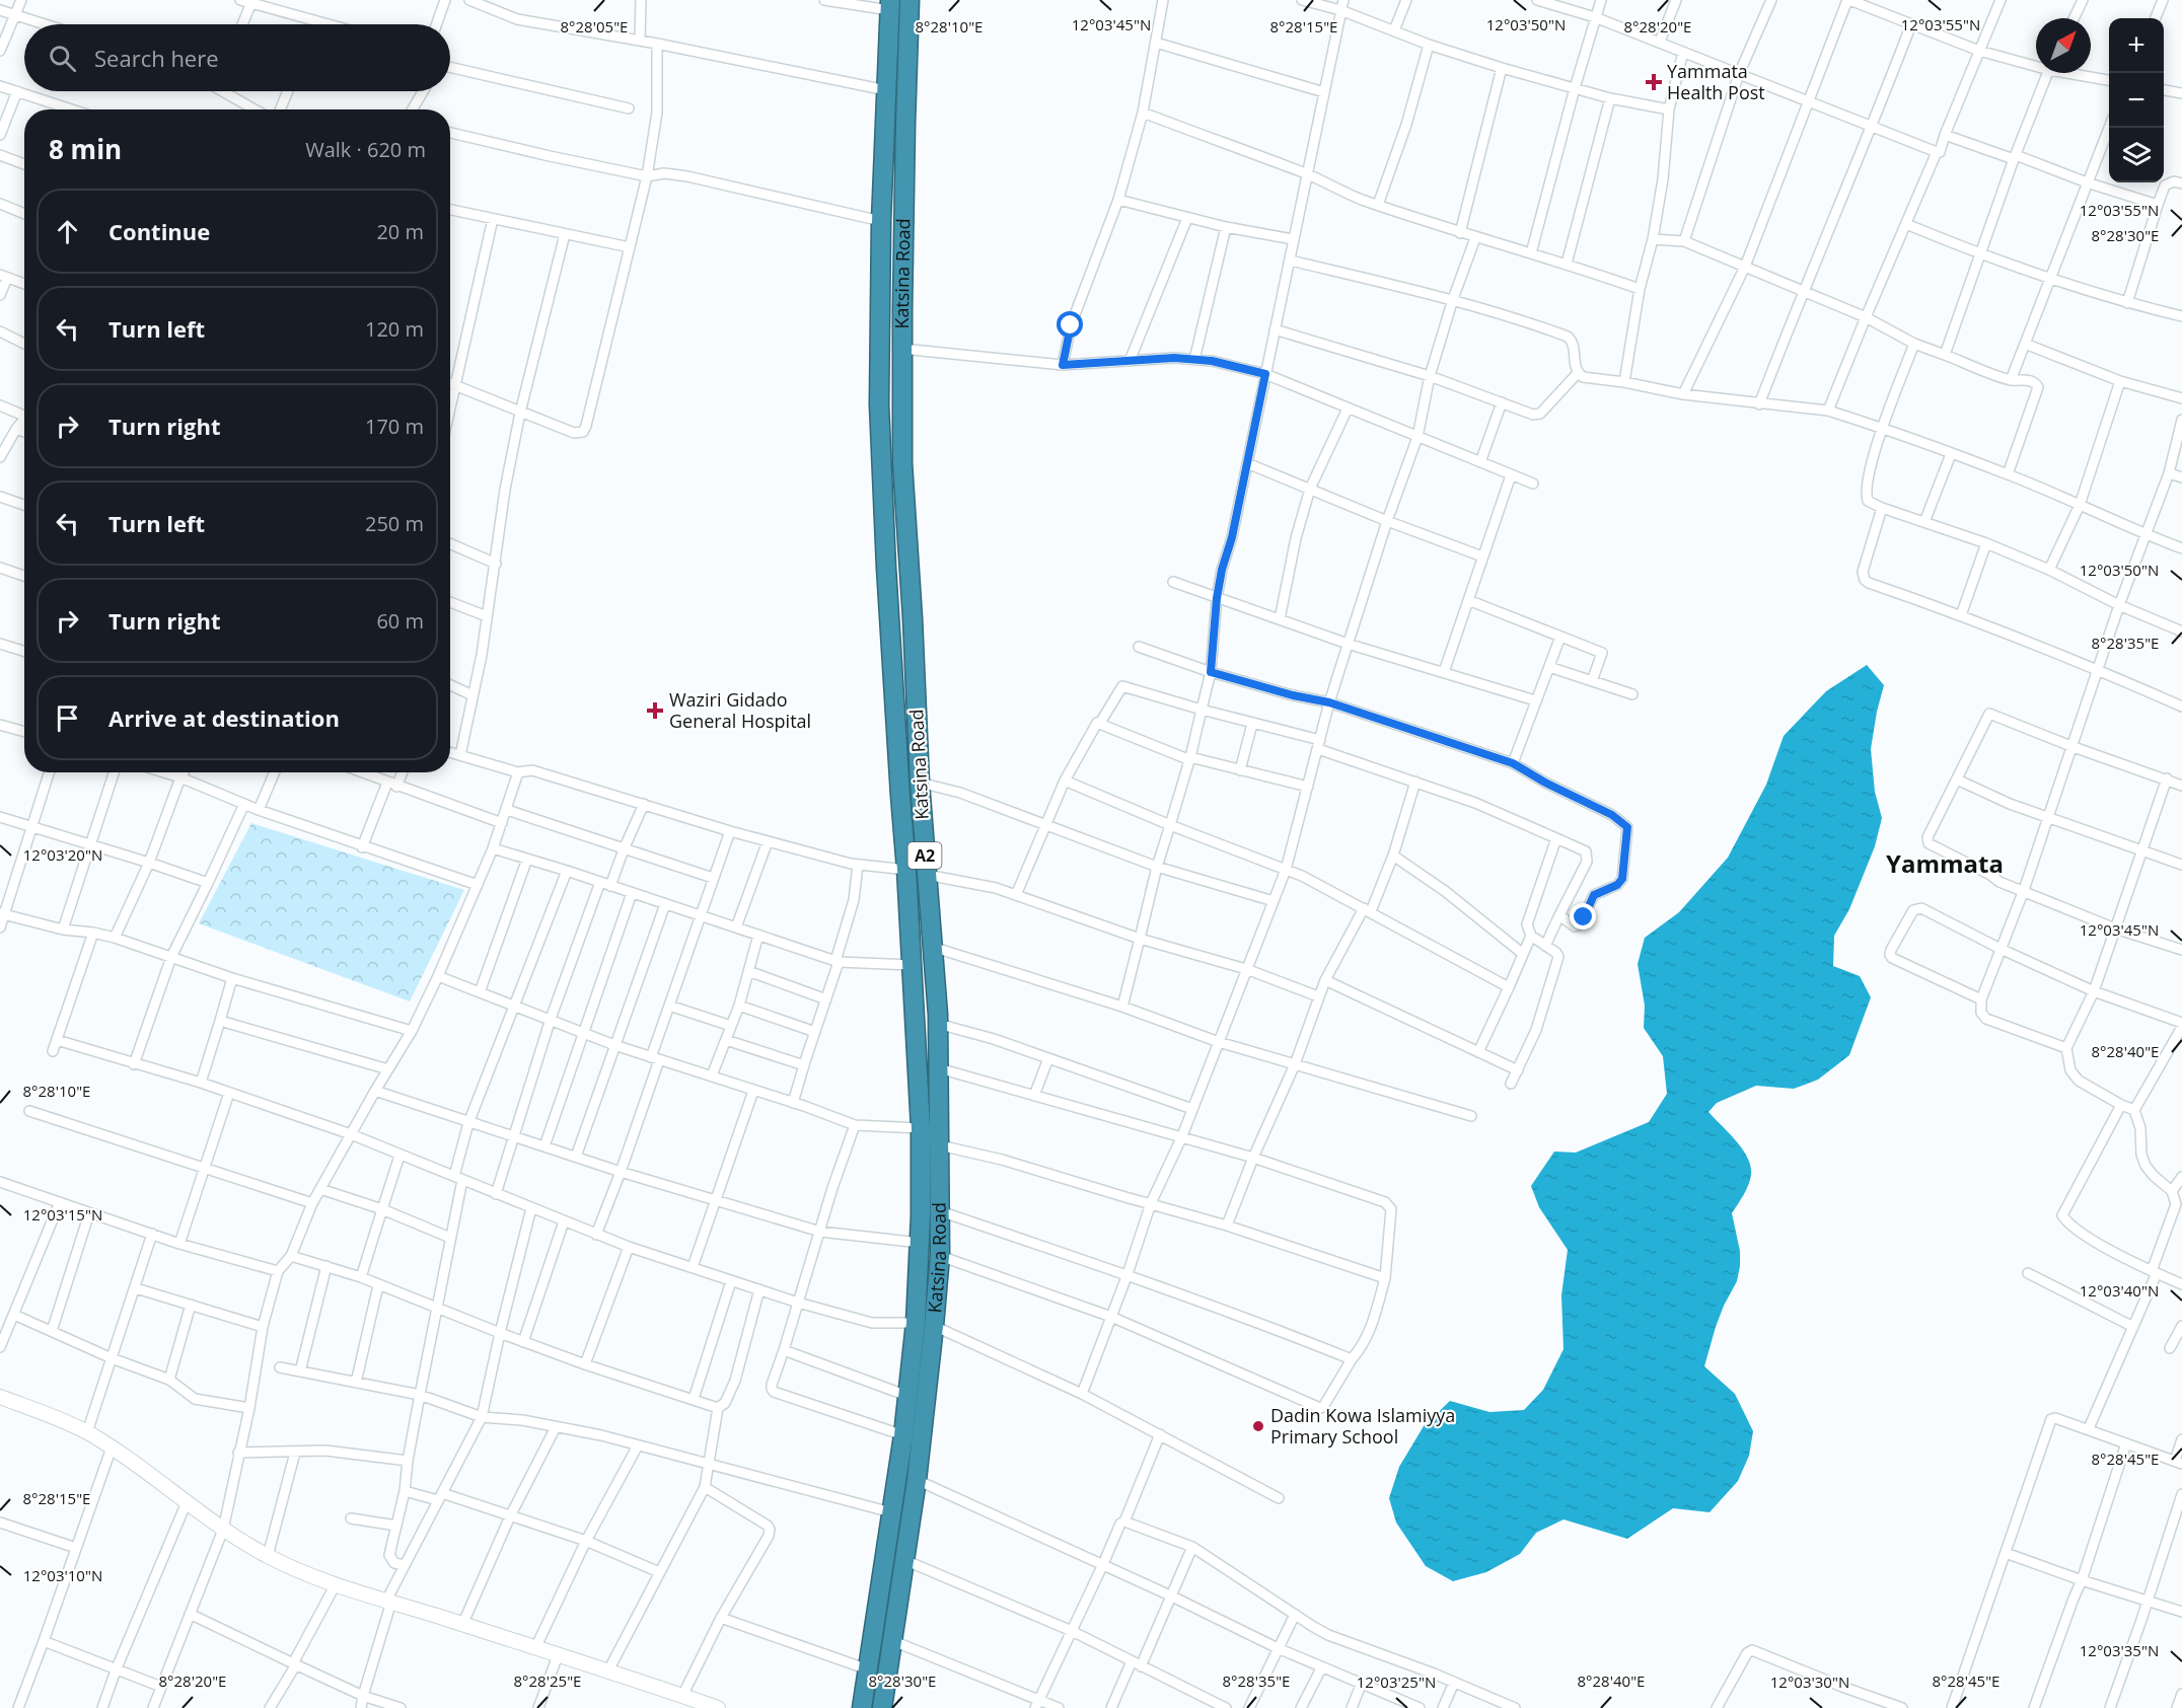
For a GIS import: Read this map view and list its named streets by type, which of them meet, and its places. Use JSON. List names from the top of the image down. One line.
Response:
{"streets":{"highway":["Katsina Road","A2"]},"districts":["Yammata"],"places":{"health":["Yammata Health Post","Waziri Gidado General Hospital"],"other":["Dadin Kowa Islamiyya Primary School"]},"north":"top right","page":{"map_buttons":["+","−"],"search":"Search here","heading":["8 min","Walk · 620 m"],"list":[["Continue","20 m"],["Turn left","120 m"],["Turn right","170 m"],["Turn left","250 m"],["Turn right","60 m"],"Arrive at destination"]},"coordinates":["12°03'45\"N","12°03'50\"N","12°03'55\"N","8°28'05\"E","8°28'10\"E","8°28'15\"E","8°28'20\"E","8°28'30\"E","8°28'35\"E","12°03'20\"N","8°28'40\"E","12°03'15\"N","12°03'40\"N","8°28'45\"E","12°03'10\"N","12°03'35\"N","8°28'25\"E","12°03'25\"N","12°03'30\"N"]}
